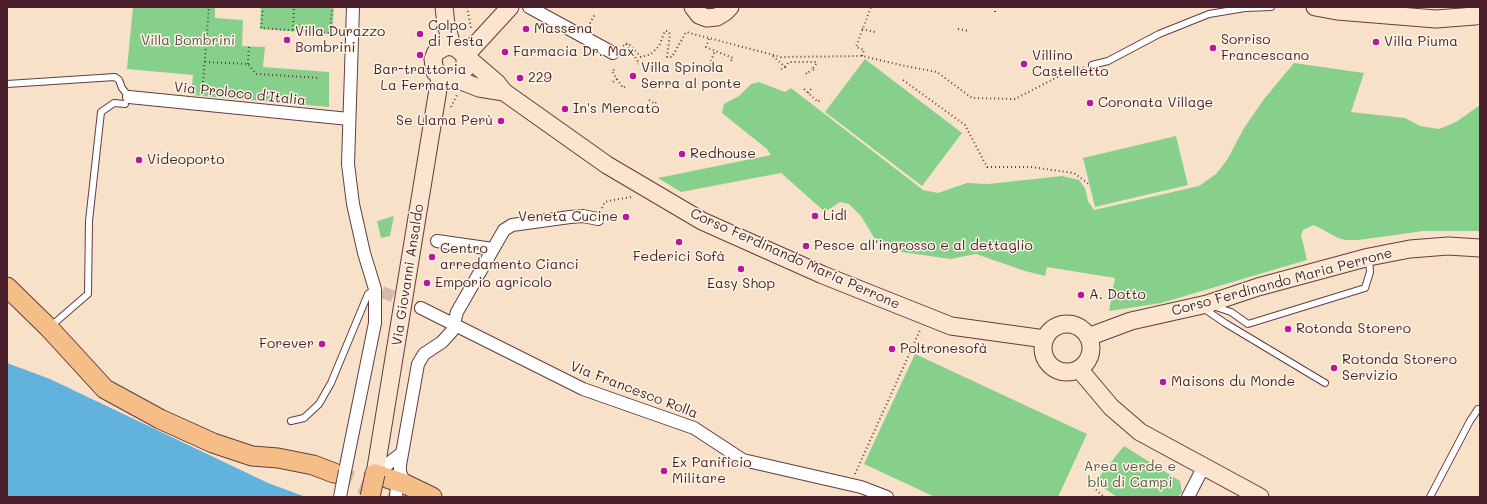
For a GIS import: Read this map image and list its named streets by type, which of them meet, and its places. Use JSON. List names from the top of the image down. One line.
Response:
{"streets":{"main road":["Corso Ferdinando Maria Perrone","Via Giovanni Ansaldo"],"street":["Via Proloco d'Italia","Via Francesco Rolla"]},"crossings":[["Corso Ferdinando Maria Perrone","Via Giovanni Ansaldo"]],"parks":["Villa Bombrini","Area verde e blu di Campi"],"places":["Massena","Colpo di Testa","Villa Durazzo Bombrini","Villa Piuma","Sorriso Francescano","Farmacia Dr. Max","Bar-trattoria La Fermata","Villino Castelletto","Villa Spinola Serra al ponte","229","Coronata Village","In's Mercato","Se Llama Perù","Redhouse","Videoporto","Lidl","Veneta Cucine","Federici Sofà","Pesce all'ingrosso e al dettaglio","Centro arredamento Cianci","Easy Shop","Emporio agricolo","A. Dotto","Rotonda Storero","Forever","Poltronesofà","Rotonda Storero Servizio","Maisons du Monde","Ex Panificio Militare"]}
